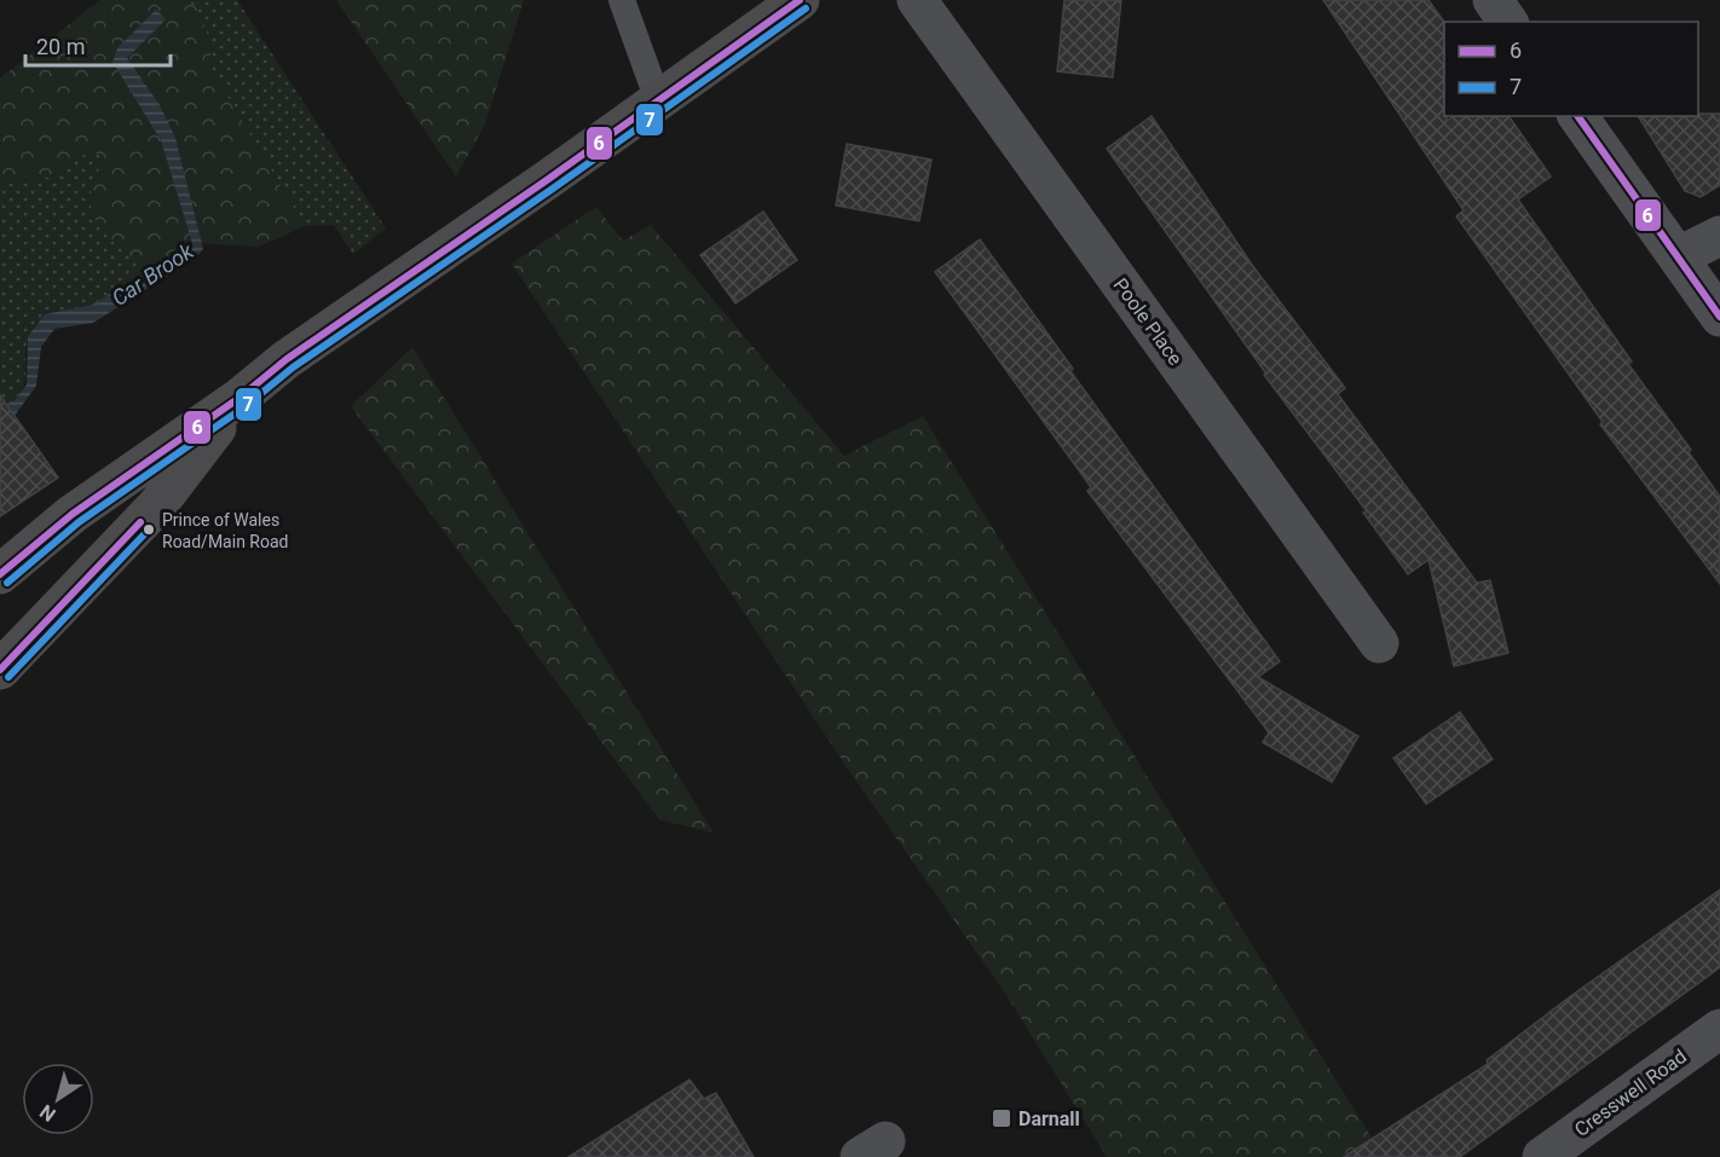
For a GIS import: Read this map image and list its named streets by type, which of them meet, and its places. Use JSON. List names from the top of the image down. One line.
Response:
{"streets":{"street":["Poole Place","Cresswell Road"]},"water":["Car Brook"],"places":{"other":["Prince of Wales Road/Main Road"],"transit":["Darnall"]},"lines":["transit line 6","transit line 7"],"legend":["6","7"],"scale_bar":"20 m","north":"bottom left"}
